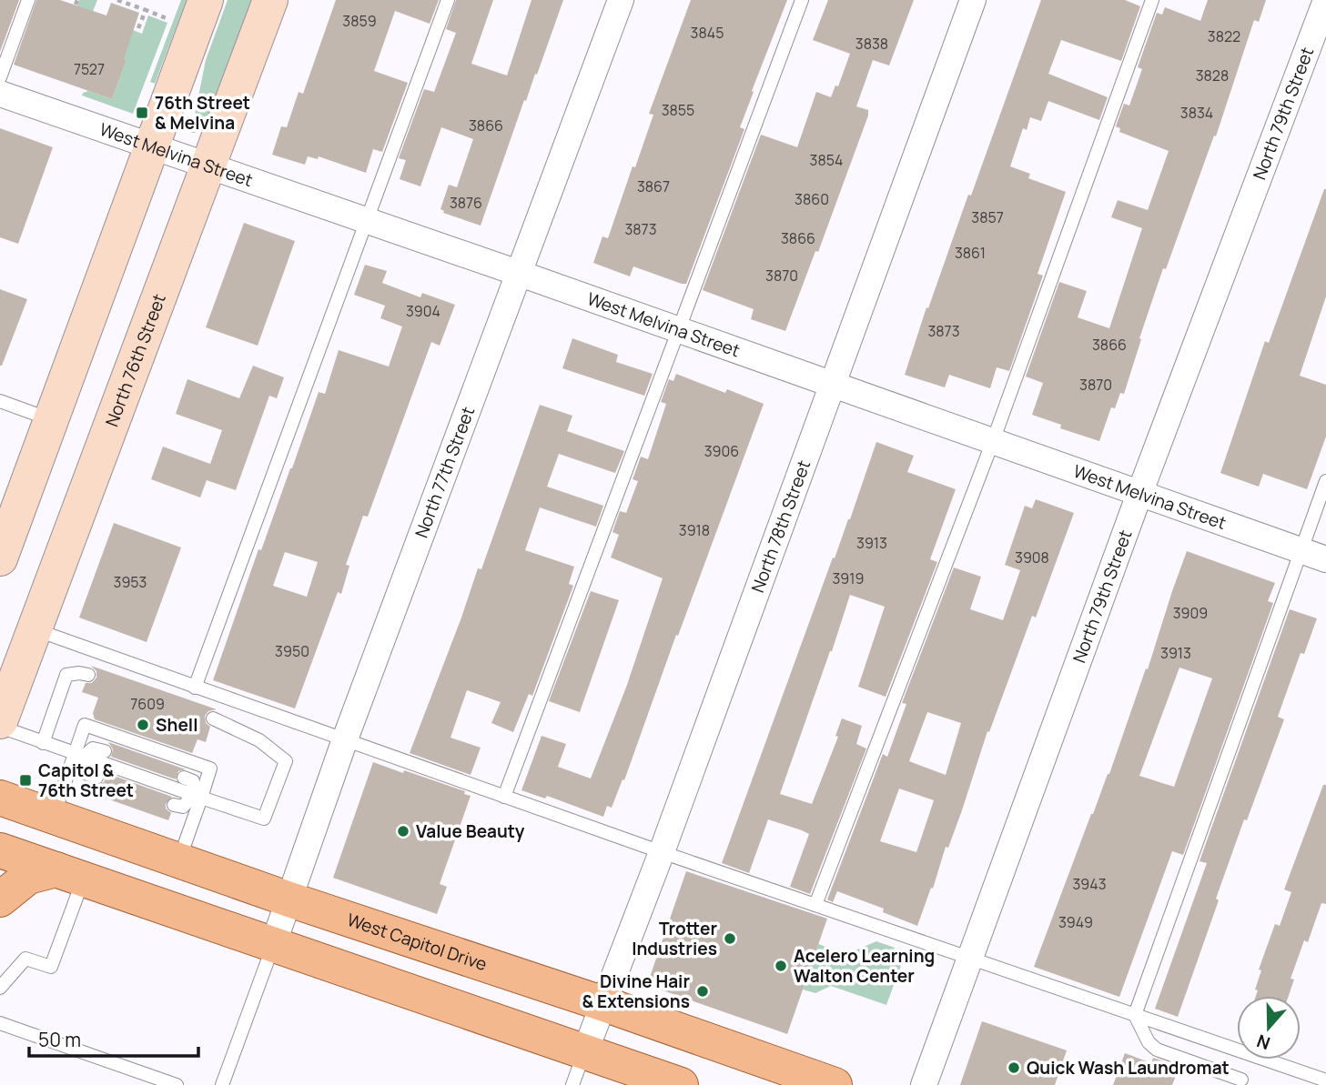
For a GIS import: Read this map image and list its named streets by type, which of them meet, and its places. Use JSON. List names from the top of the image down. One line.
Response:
{"streets":{"main road":["North 76th Street","West Capitol Drive"],"street":["North 79th Street","West Melvina Street","North 77th Street","North 78th Street"]},"crossings":[["North 79th Street","West Melvina Street"],["West Melvina Street","North 76th Street"],["West Melvina Street","North 77th Street"],["West Melvina Street","North 78th Street"],["North 77th Street","West Capitol Drive"],["North 78th Street","West Capitol Drive"]],"places":{"transit":["76th Street & Melvina","Capitol & 76th Street"],"other":["Shell","Value Beauty","Trotter Industries","Acelero Learning Walton Center","Divine Hair & Extensions","Quick Wash Laundromat"]},"house_numbers":["3859","3845","3822","3838","7527","3828","3855","3834","3866","3854","3867","3860","3876","3857","3873","3866","3861","3870","3904","3873","3866","3870","3906","3918","3913","3908","3919","3953","3909","3950","3913","7609","3943","3949"],"scale_bar":"50 m","north":"bottom"}
